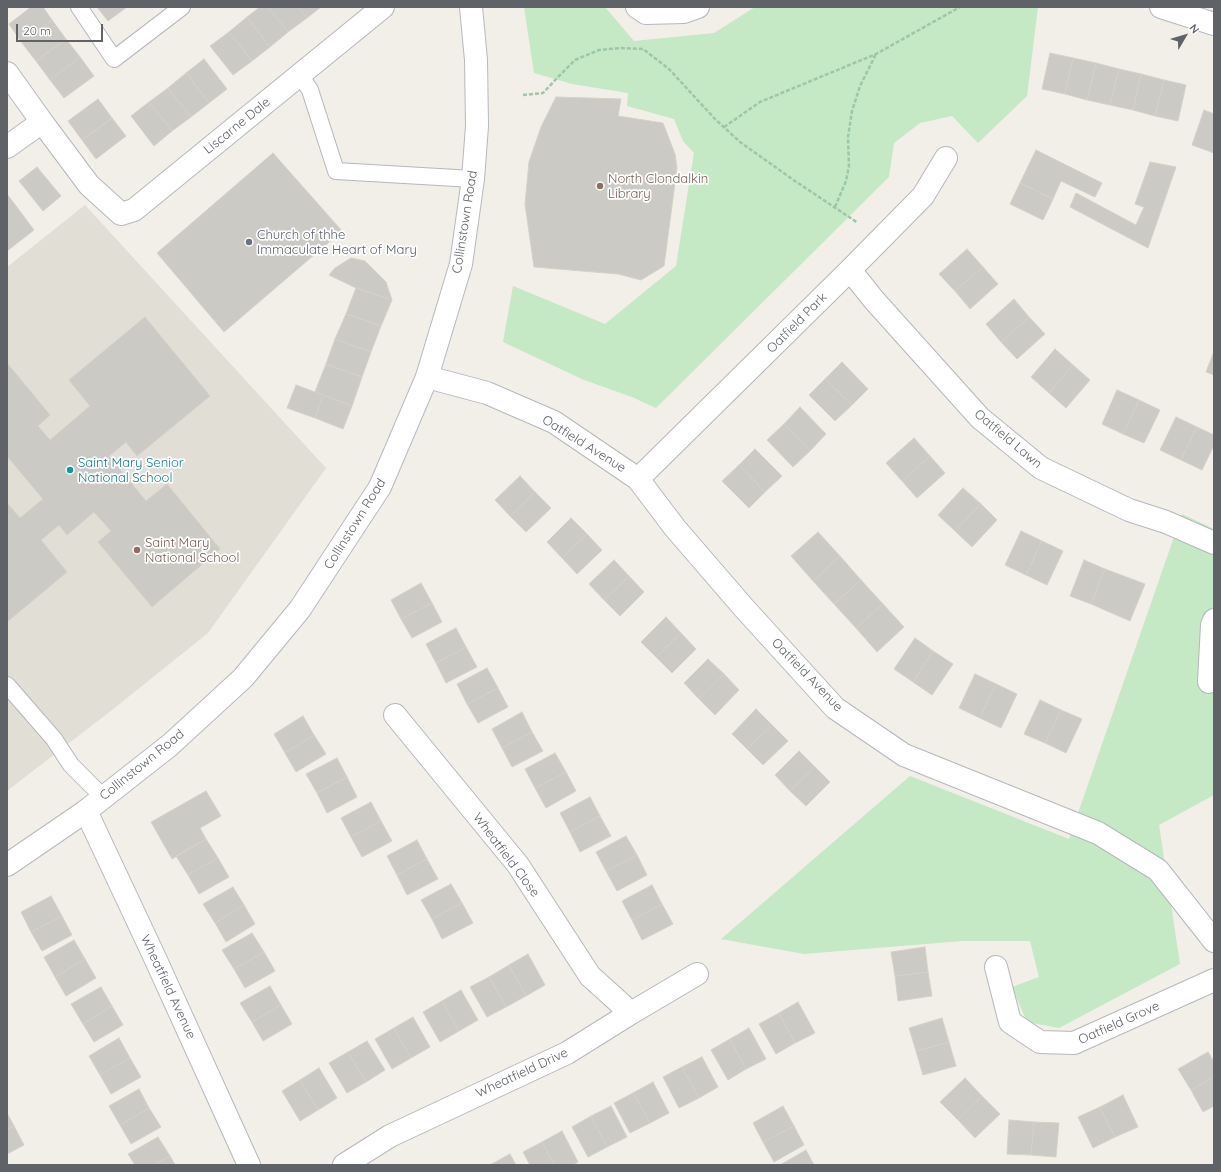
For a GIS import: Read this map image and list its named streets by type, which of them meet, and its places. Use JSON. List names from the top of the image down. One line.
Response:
{"streets":{"street":["Liscarne Dale","Collinstown Road","Oatfield Park","Oatfield Lawn","Oatfield Avenue","Wheatfield Close","Wheatfield Avenue","Oatfield Grove","Wheatfield Drive"]},"crossings":[["Collinstown Road","Oatfield Avenue"],["Collinstown Road","Wheatfield Avenue"],["Oatfield Park","Oatfield Lawn"],["Oatfield Park","Oatfield Avenue"],["Wheatfield Close","Wheatfield Drive"]],"places":["North Clondalkin Library","Church of thhe Immaculate Heart of Mary","Saint Mary Senior National School","Saint Mary National School"],"scale_bar":"20 m","north":"top right"}
